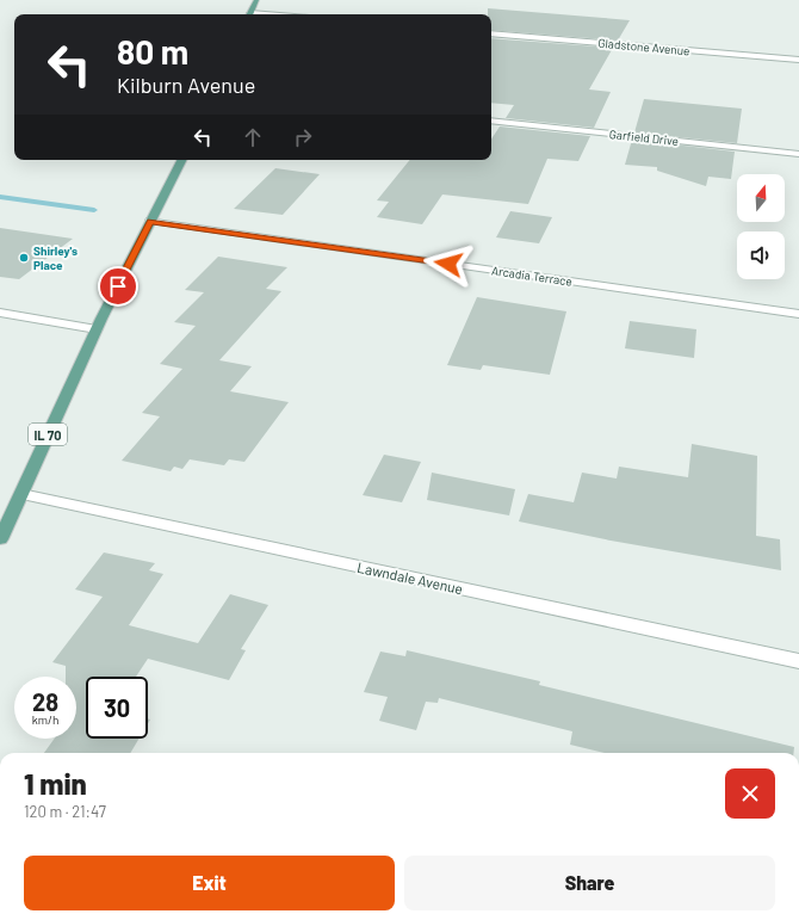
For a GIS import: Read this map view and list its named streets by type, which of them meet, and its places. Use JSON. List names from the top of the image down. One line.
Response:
{"streets":{"main road":["IL 70"],"street":["Gladstone Avenue","Garfield Drive","Arcadia Terrace","Lawndale Avenue"]},"crossings":[["Arcadia Terrace","IL 70"],["IL 70","Lawndale Avenue"]],"places":["Shirley's Place"],"north":"top","page":{"turn":["80 m","Kilburn Avenue"],"speed":"28 km/h","limit":"30","heading":["1 min","120 m · 21:47"],"buttons":["Exit","Share"]}}
